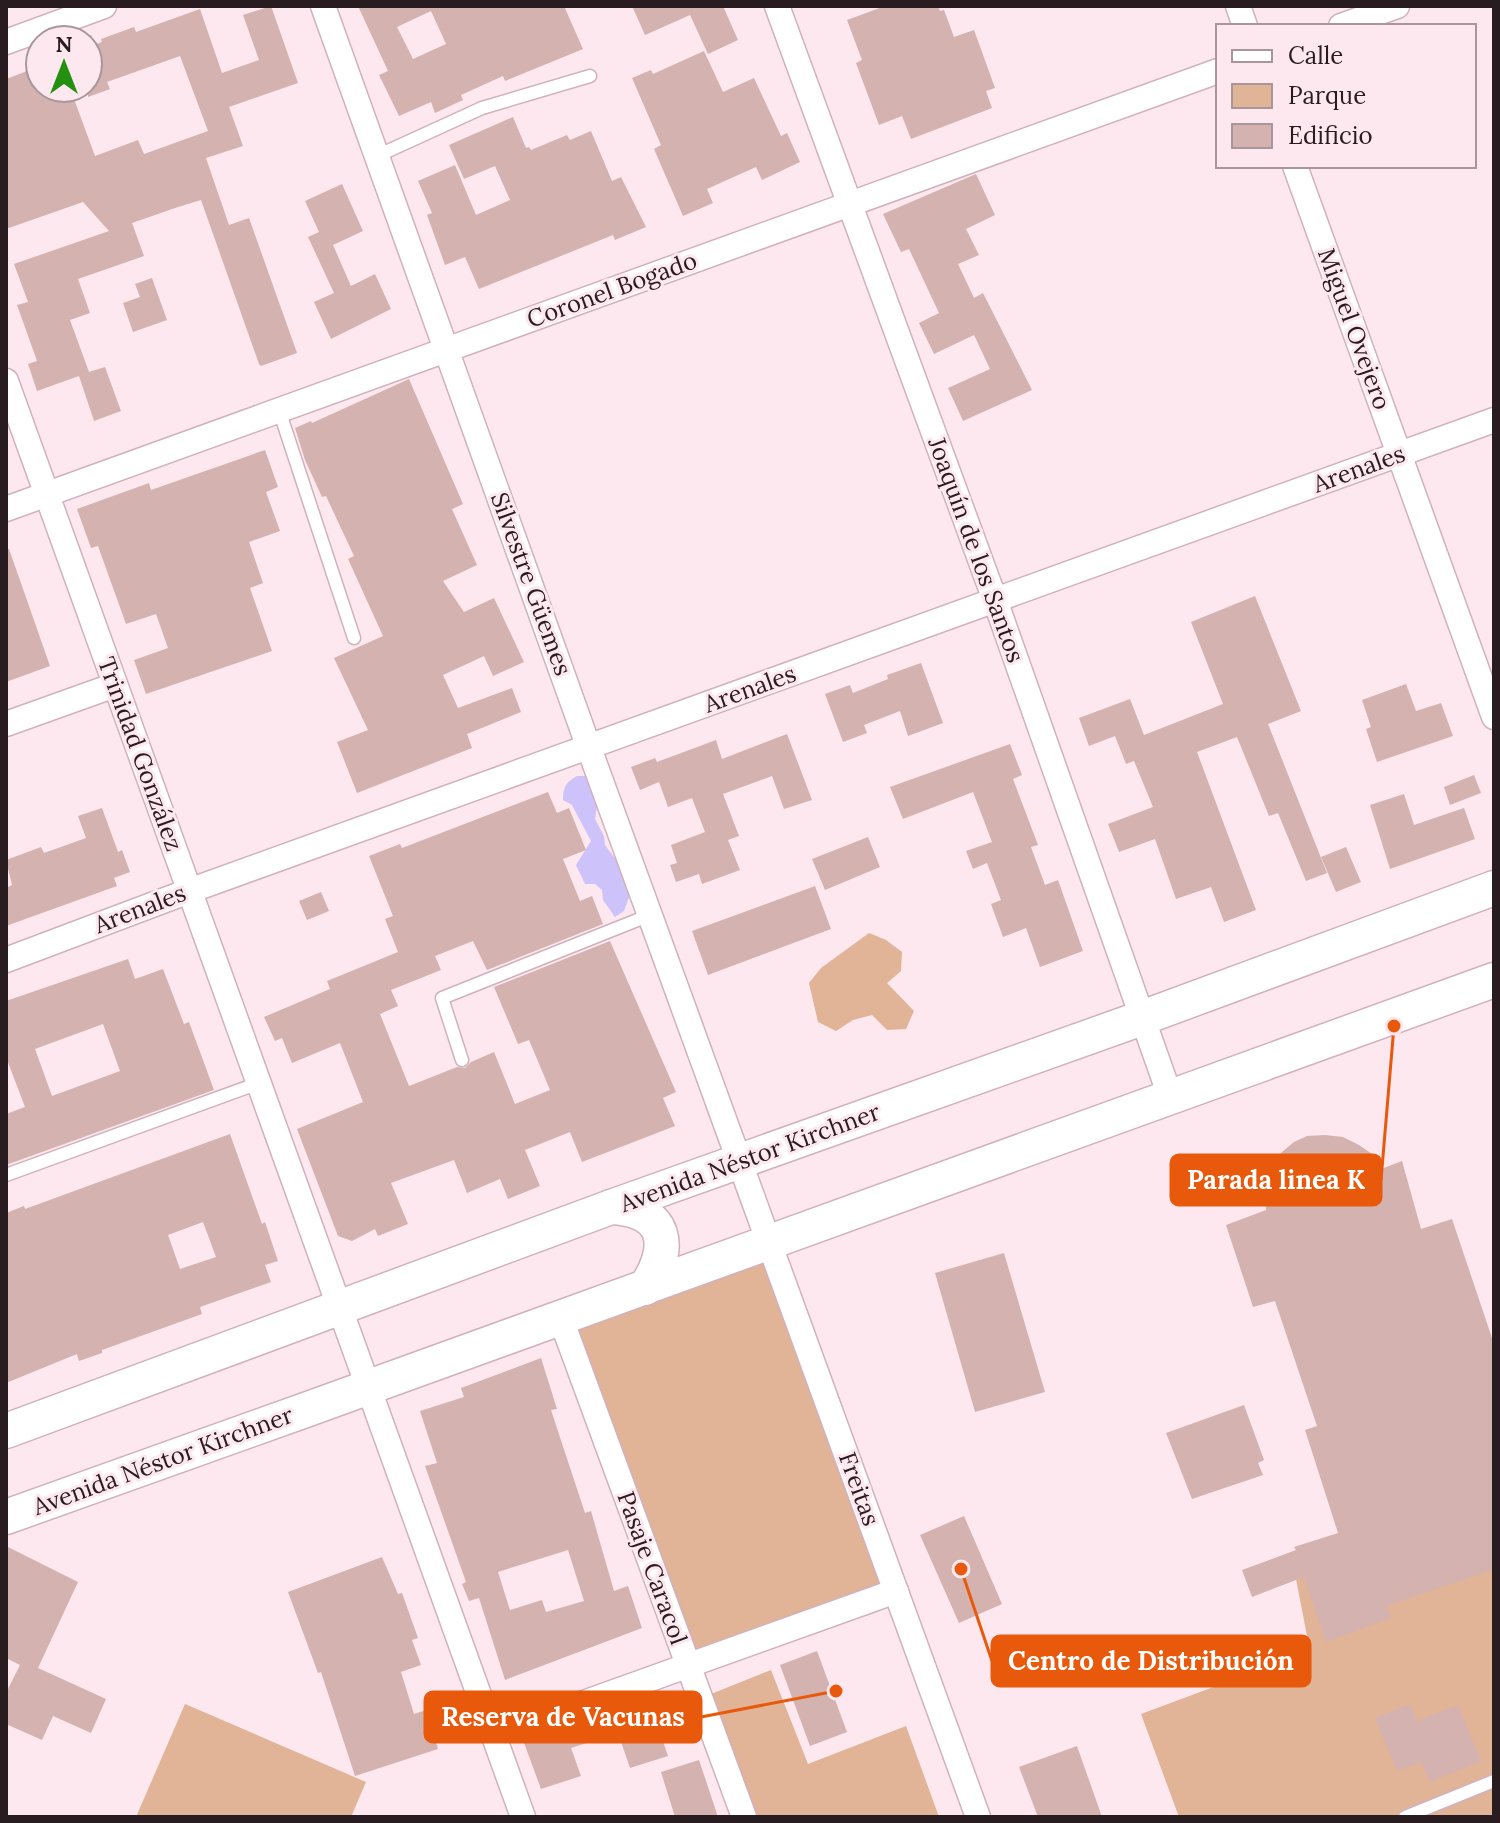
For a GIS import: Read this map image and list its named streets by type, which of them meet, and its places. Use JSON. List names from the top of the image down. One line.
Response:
{"streets":{"main road":["Avenida Néstor Kirchner"],"street":["Coronel Bogado","Miguel Ovejero","Arenales","Joaquín de los Santos","Silvestre Güemes","Trinidad González","Freitas","Pasaje Caracol"]},"crossings":[["Coronel Bogado","Joaquín de los Santos"],["Coronel Bogado","Silvestre Güemes"],["Coronel Bogado","Trinidad González"],["Miguel Ovejero","Arenales"],["Arenales","Joaquín de los Santos"],["Arenales","Silvestre Güemes"],["Arenales","Trinidad González"],["Joaquín de los Santos","Avenida Néstor Kirchner"],["Silvestre Güemes","Avenida Néstor Kirchner"],["Silvestre Güemes","Freitas"],["Trinidad González","Avenida Néstor Kirchner"],["Avenida Néstor Kirchner","Freitas"],["Avenida Néstor Kirchner","Pasaje Caracol"]],"places":["Parada linea K","Centro de Distribución","Reserva de Vacunas"],"legend":["Calle","Parque","Edificio"],"north":"top"}
